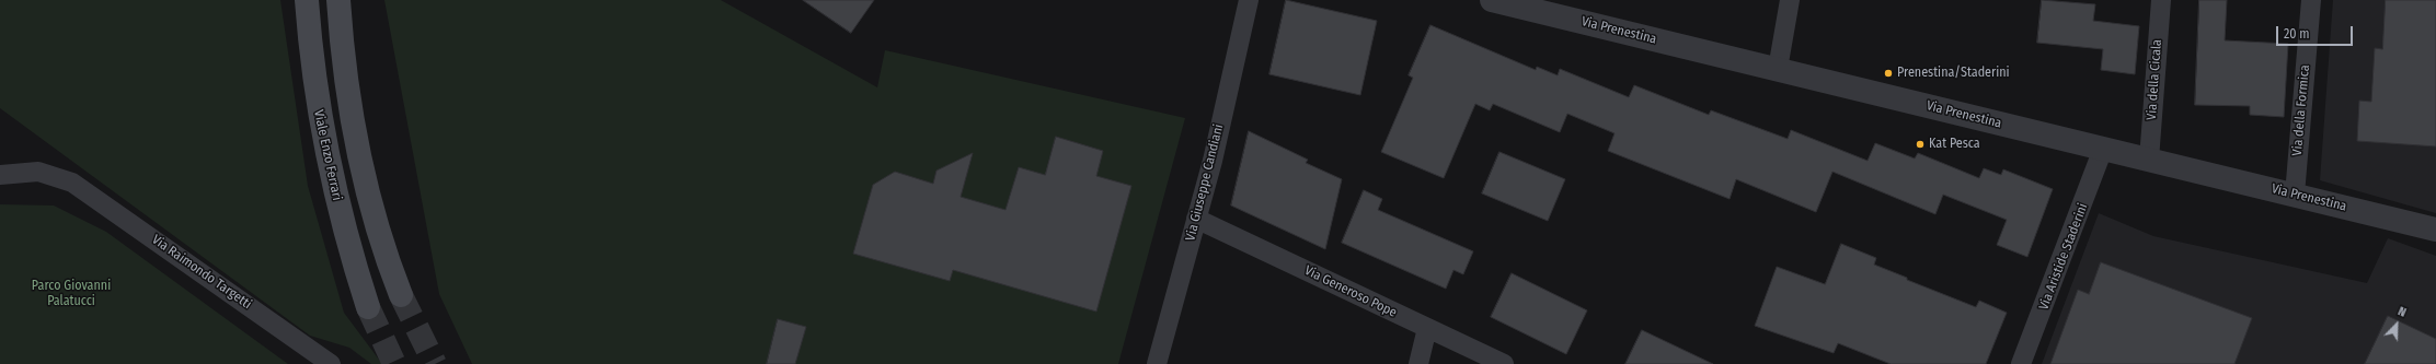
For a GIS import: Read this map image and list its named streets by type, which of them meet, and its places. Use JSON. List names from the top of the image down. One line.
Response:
{"streets":{"main road":["Viale Enzo Ferrari"],"street":["Via Prenestina","Via della Cicala","Via della Formica","Via Giuseppe Candiani","Via Aristide Staderini","Via Raimondo Targetti","Via Generoso Pope"]},"crossings":[["Via Prenestina","Via della Cicala"],["Via Prenestina","Via della Formica"],["Via Prenestina","Via Aristide Staderini"],["Via Giuseppe Candiani","Via Generoso Pope"]],"parks":["Parco Giovanni Palatucci"],"places":["Prenestina/Staderini","Kat Pesca"],"scale_bar":"20 m","north":"top right"}
